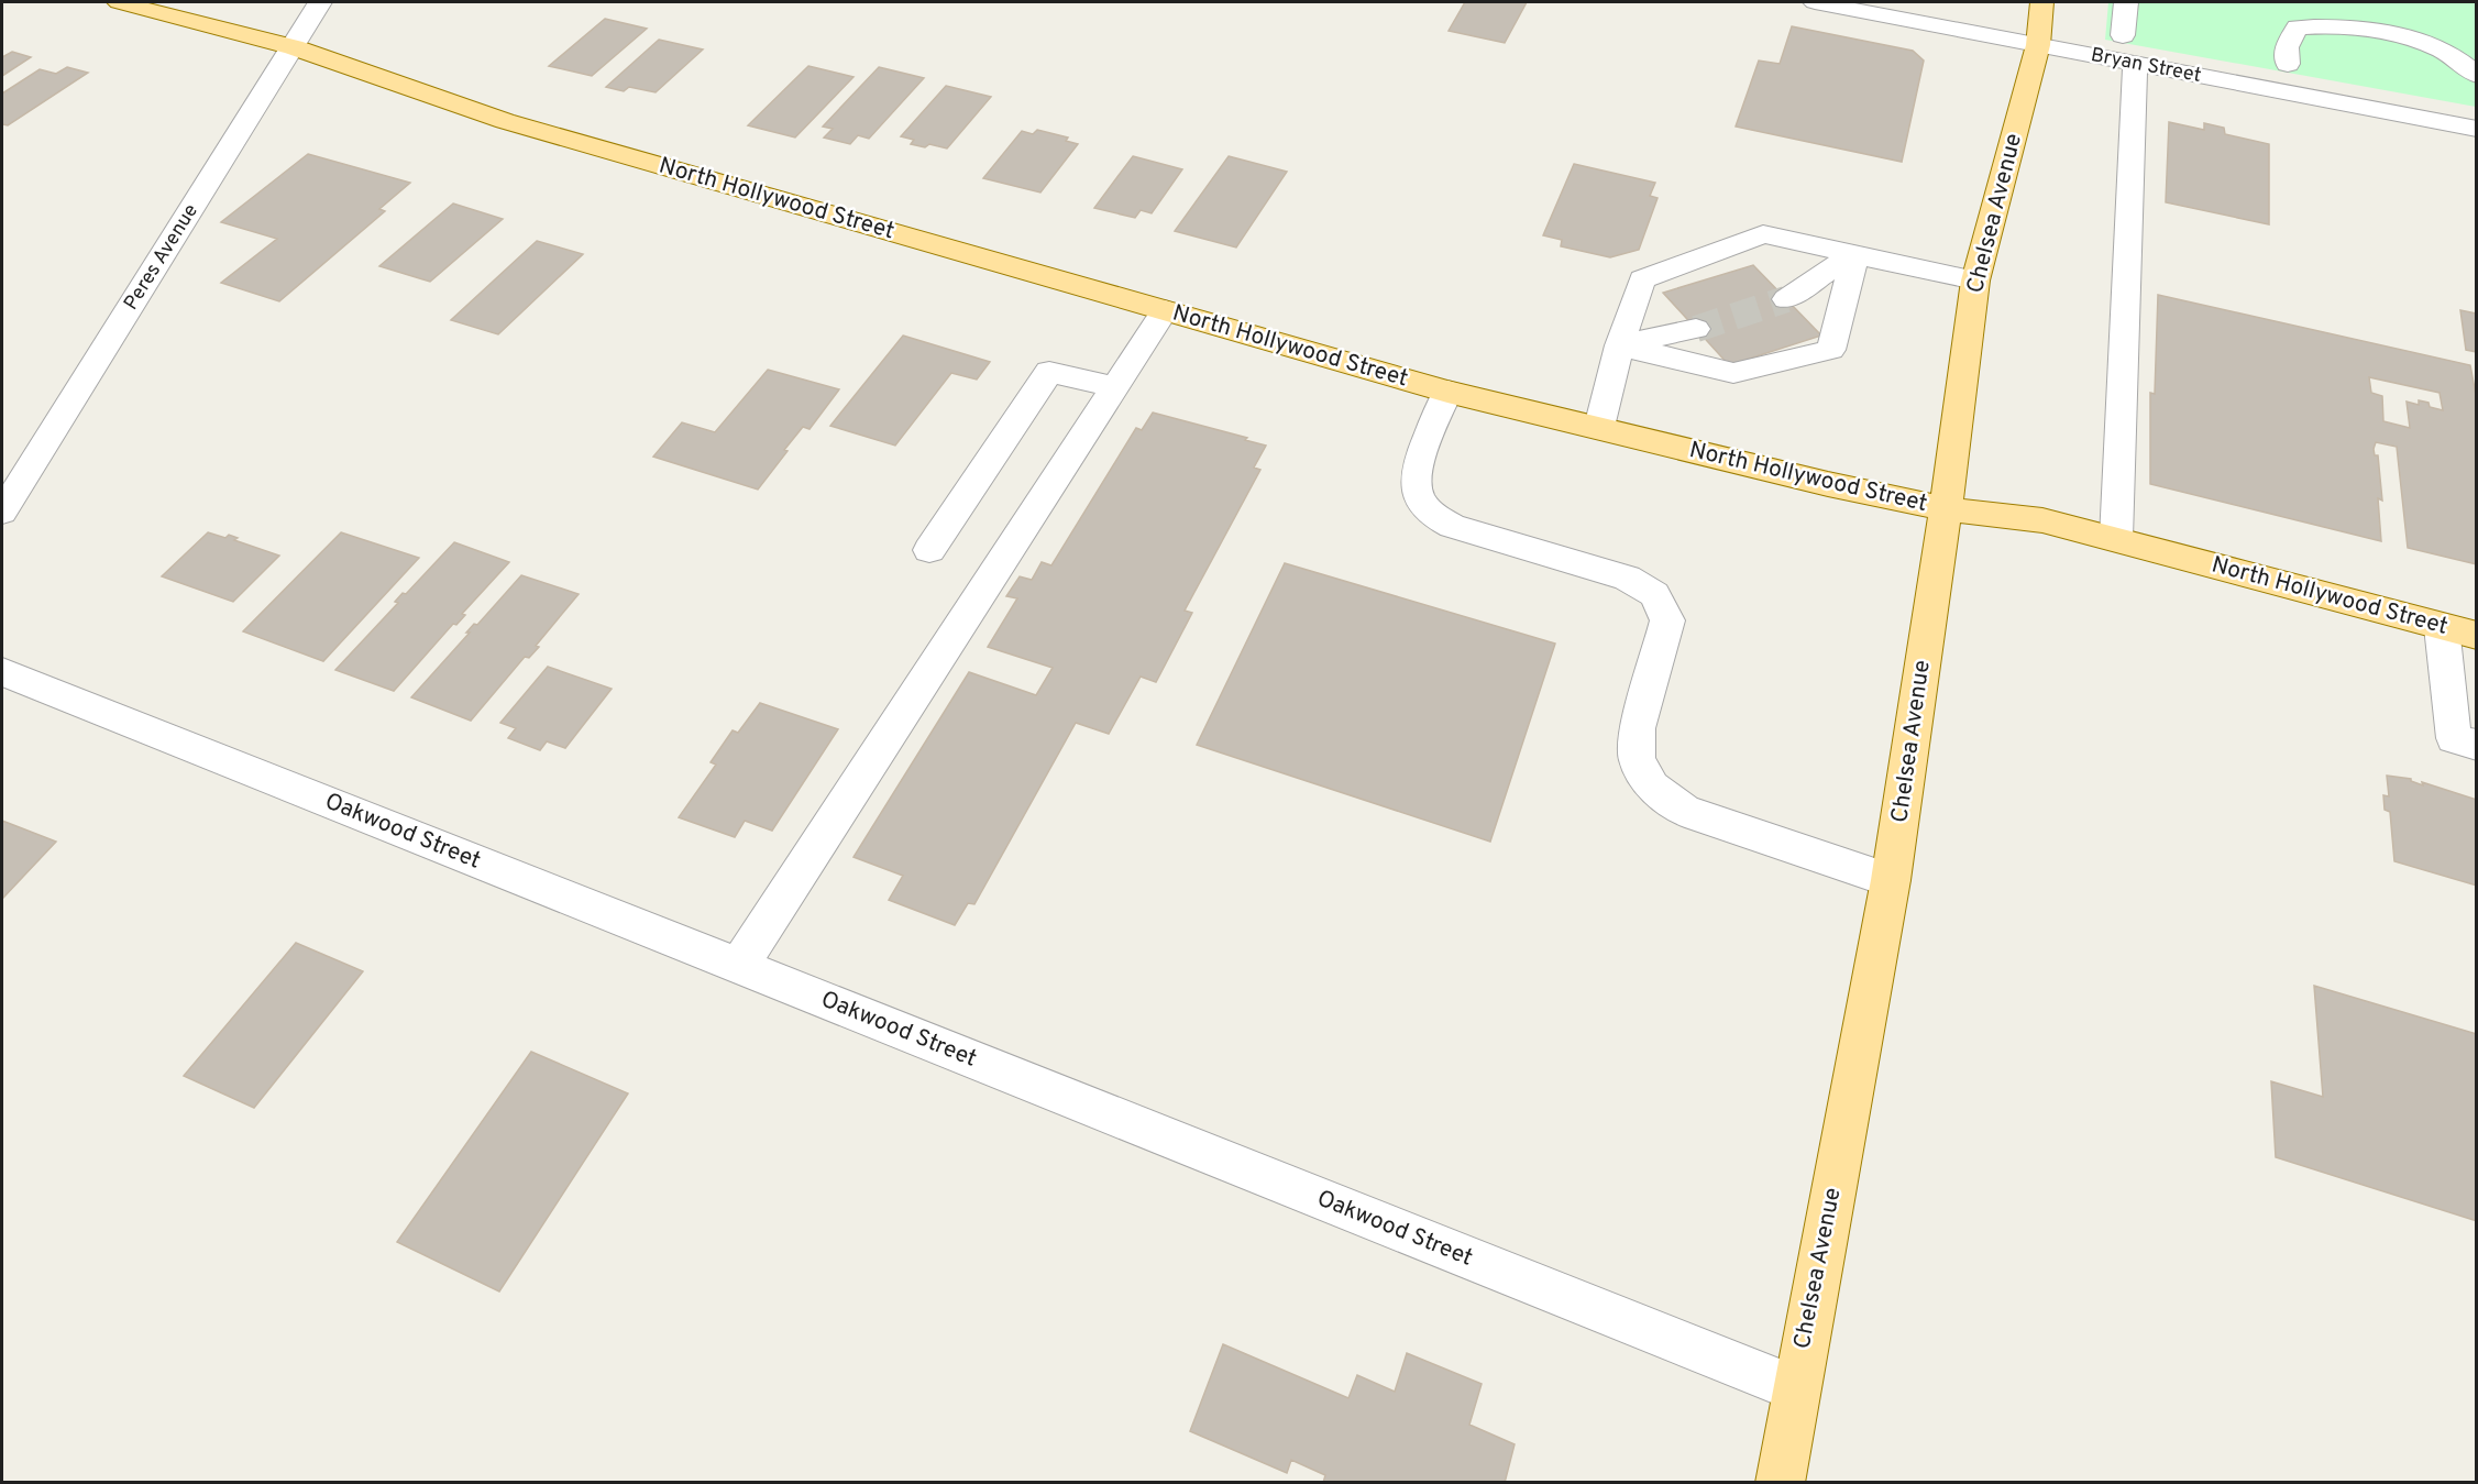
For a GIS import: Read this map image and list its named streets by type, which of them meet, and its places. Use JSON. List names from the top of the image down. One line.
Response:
{"streets":{"main road":["North Hollywood Street","Chelsea Avenue"],"street":["Bryan Street","Peres Avenue","Oakwood Street"]},"crossings":[["Bryan Street","Chelsea Avenue"],["North Hollywood Street","Chelsea Avenue"],["North Hollywood Street","Peres Avenue"],["Chelsea Avenue","Oakwood Street"]]}
